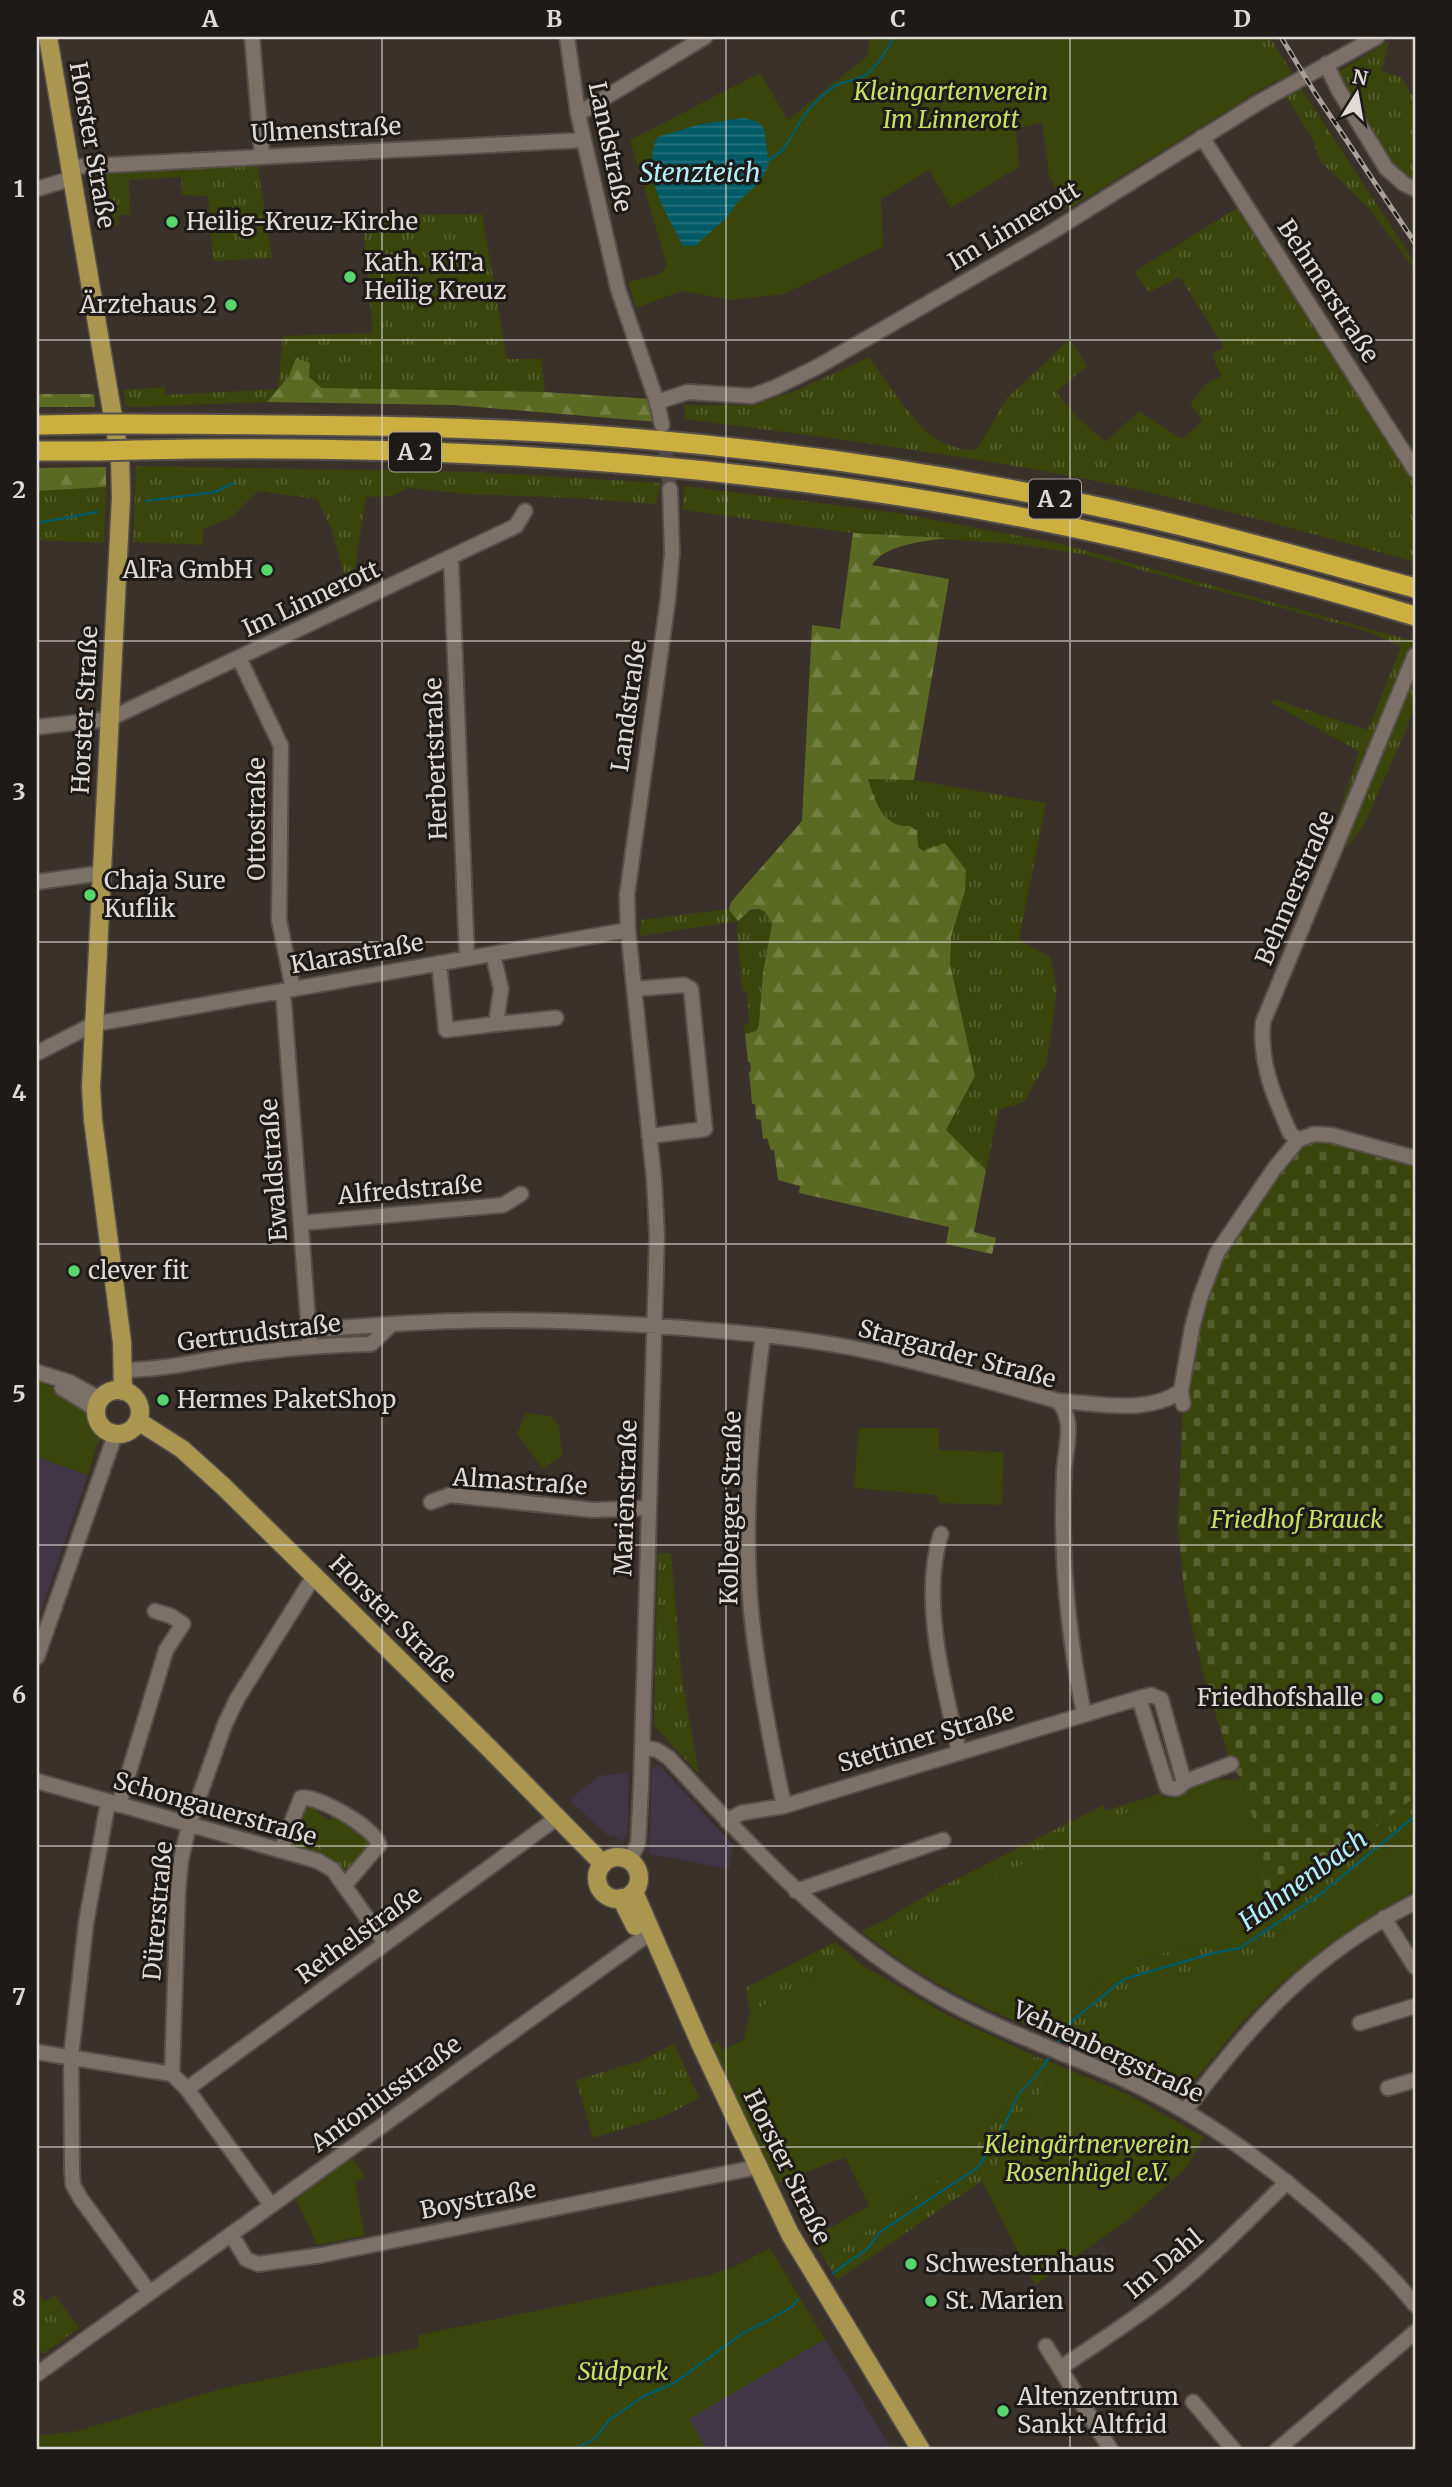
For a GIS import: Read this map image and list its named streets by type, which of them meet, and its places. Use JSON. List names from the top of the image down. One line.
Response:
{"streets":{"highway":["A 2"],"main road":["Horster Straße"],"street":["Ulmenstraße","Landstraße","Im Linnerott","Behmerstraße","Herbertstraße","Ottostraße","Klarastraße","Ewaldstraße","Alfredstraße","Gertrudstraße","Stargarder Straße","Almastraße","Marienstraße","Kolberger Straße","Stettiner Straße","Schongauerstraße","Dürerstraße","Rethelstraße","Vehrenbergstraße","Antoniusstraße","Boystraße","Im Dahl"]},"crossings":[["Ulmenstraße","Horster Straße"],["Ulmenstraße","Landstraße"],["Horster Straße","Im Linnerott"],["Horster Straße","Klarastraße"],["Horster Straße","Gertrudstraße"],["Horster Straße","Marienstraße"],["Horster Straße","Dürerstraße"],["Horster Straße","Rethelstraße"],["Horster Straße","Antoniusstraße"],["Horster Straße","Boystraße"],["Landstraße","Im Linnerott"],["Landstraße","Klarastraße"],["Landstraße","Marienstraße"],["Im Linnerott","Behmerstraße"],["Im Linnerott","Herbertstraße"],["Im Linnerott","Ottostraße"],["Herbertstraße","Klarastraße"],["Ottostraße","Klarastraße"],["Ottostraße","Ewaldstraße"],["Klarastraße","Ewaldstraße"],["Klarastraße","Marienstraße"],["Ewaldstraße","Alfredstraße"],["Ewaldstraße","Gertrudstraße"],["Gertrudstraße","Stargarder Straße"],["Gertrudstraße","Marienstraße"],["Stargarder Straße","Marienstraße"],["Stargarder Straße","Kolberger Straße"],["Stargarder Straße","Stettiner Straße"],["Almastraße","Marienstraße"],["Marienstraße","Vehrenbergstraße"],["Kolberger Straße","Stettiner Straße"],["Stettiner Straße","Vehrenbergstraße"],["Schongauerstraße","Dürerstraße"],["Schongauerstraße","Rethelstraße"],["Vehrenbergstraße","Im Dahl"],["Antoniusstraße","Boystraße"]],"water":["Stenzteich","Hahnenbach"],"parks":["Kleingartenverein Im Linnerott","Friedhof Brauck","Kleingärtnerverein Rosenhügel e.V.","Südpark"],"places":["Heilig-Kreuz-Kirche","Kath. KiTa Heilig Kreuz","Ärztehaus 2","AlFa GmbH","Chaja Sure Kuflik","clever fit","Hermes PaketShop","Friedhofshalle","Schwesternhaus","St. Marien","Altenzentrum Sankt Altfrid"],"north":"top","grid":{"columns":["A","B","C","D"],"rows":["1","2","3","4","5","6","7","8"]}}
